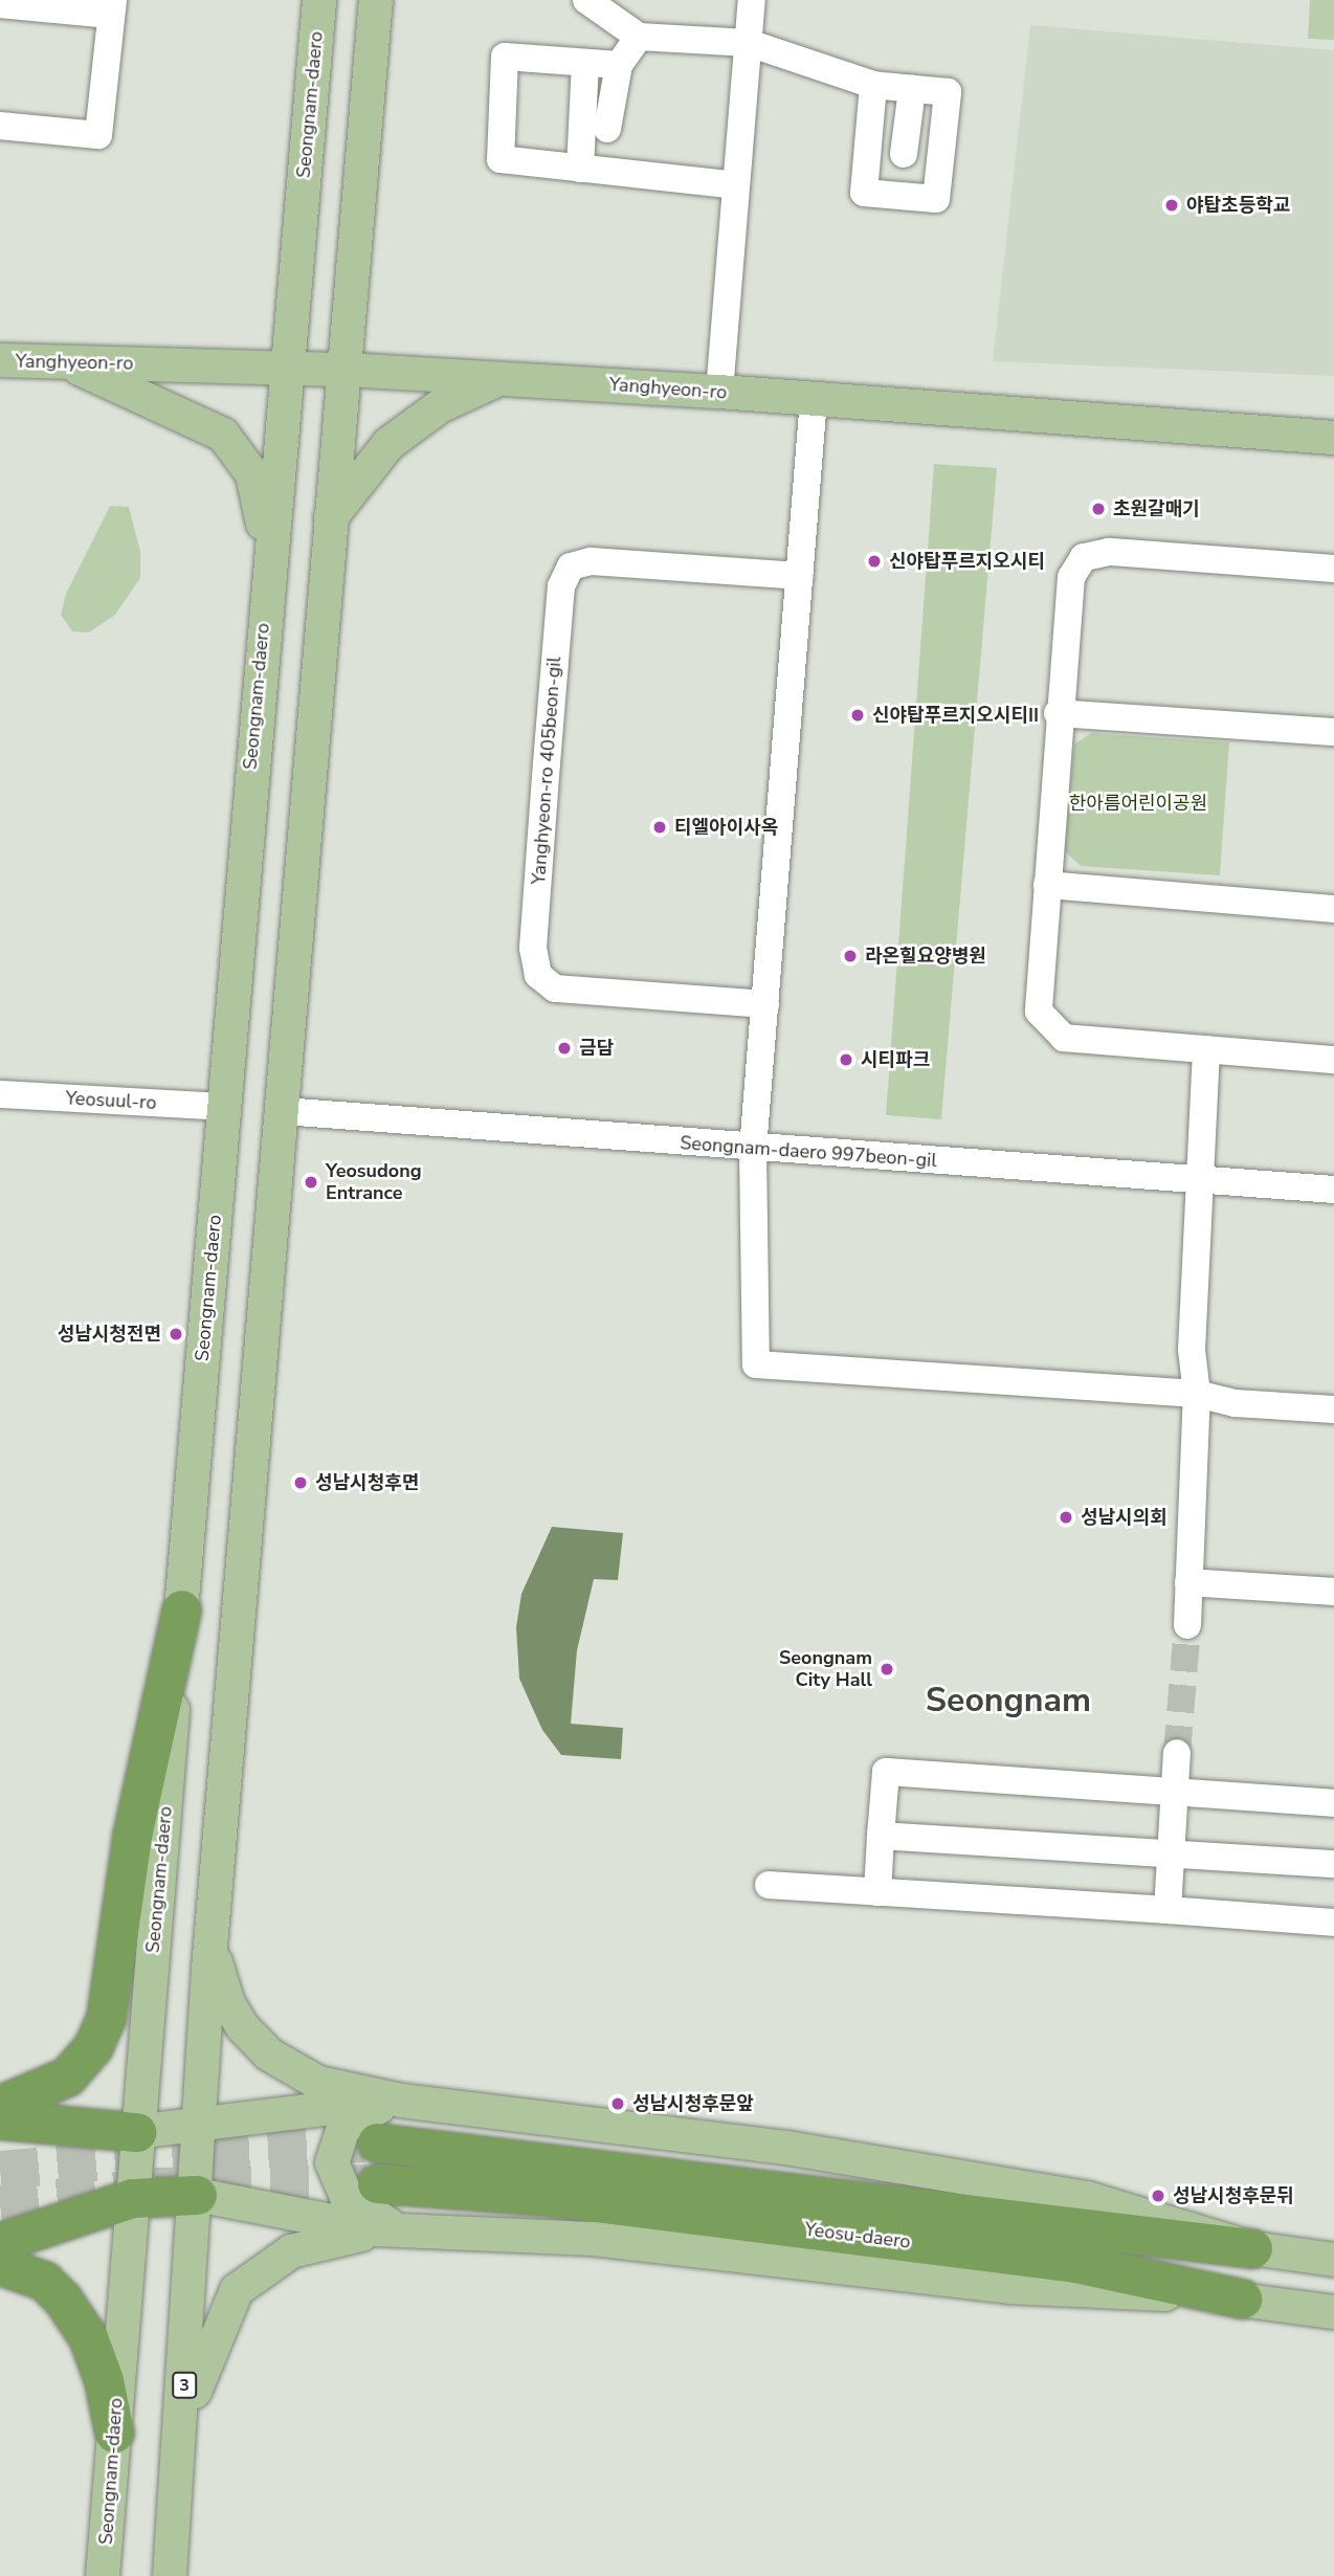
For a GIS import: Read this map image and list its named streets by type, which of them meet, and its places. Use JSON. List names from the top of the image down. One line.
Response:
{"streets":{"highway":["Yeosu-daero"],"main road":["Seongnam-daero","Yanghyeon-ro","3"],"street":["Yanghyeon-ro 405beon-gil","Yeosuul-ro","Seongnam-daero 997beon-gil"]},"crossings":[["Seongnam-daero","Yanghyeon-ro"],["Seongnam-daero","Yeosuul-ro"]],"districts":["Seongnam"],"parks":["한아름어린이공원"],"places":["야탑초등학교","초원갈매기","신야탑푸르지오시티","신야탑푸르지오시티II","티엘아이사옥","라온힐요양병원","금담","시티파크","Yeosudong Entrance","성남시청전면","성남시청후면","성남시의회","Seongnam City Hall","성남시청후문앞","성남시청후문뒤"]}
